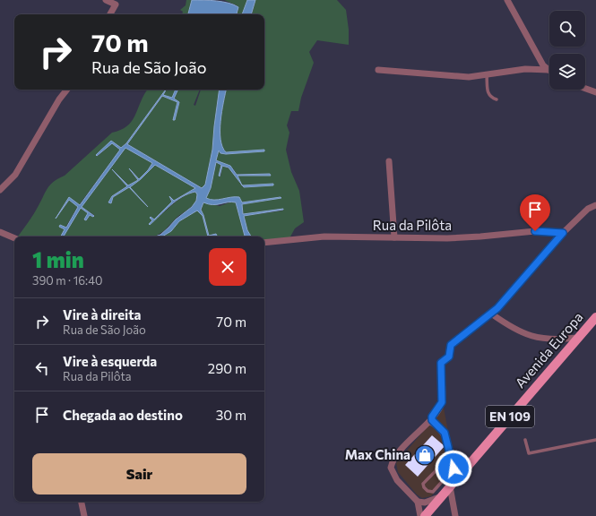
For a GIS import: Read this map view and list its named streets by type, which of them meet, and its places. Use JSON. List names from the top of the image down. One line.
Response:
{"streets":{"main road":["Avenida Europa","EN 109"],"street":["Rua da Pilôta"]},"places":{"shop":["Max China"]},"page":{"turn":["70 m","Rua de São João"],"heading":["1 min","390 m · 16:40"],"list":[{"name":"Vire à direita","note":"Rua de São João","value":"70 m"},{"name":"Vire à esquerda","note":"Rua da Pilôta","value":"290 m"},{"name":"Chegada ao destino","value":"30 m"}],"buttons":"Sair"}}
